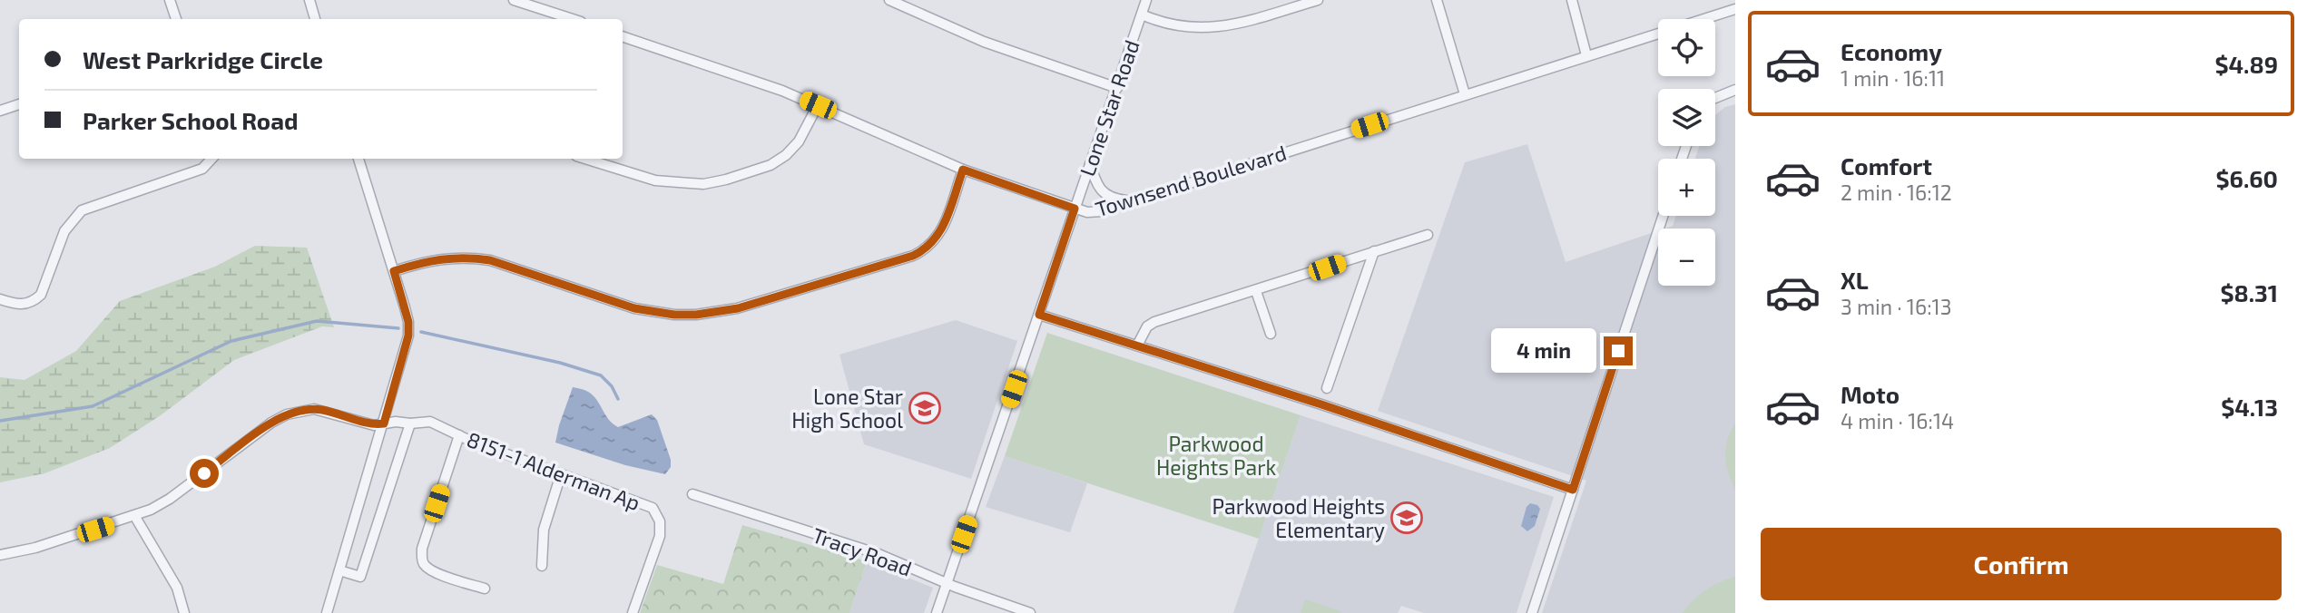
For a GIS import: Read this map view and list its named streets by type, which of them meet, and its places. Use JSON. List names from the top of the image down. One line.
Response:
{"streets":{"street":["Lone Star Road","Townsend Boulevard","8151-1 Alderman Ap","Tracy Road"]},"crossings":[["Lone Star Road","Townsend Boulevard"],["Lone Star Road","Tracy Road"]],"parks":["Parkwood Heights Park"],"places":{"school or university":["Lone Star High School","Parkwood Heights Elementary"]},"page":{"list":[{"name":"Economy","note":"1 min · 16:11","value":"$4.89"},{"name":"Comfort","note":"2 min · 16:12","value":"$6.60"},{"name":"XL","note":"3 min · 16:13","value":"$8.31"},{"name":"Moto","note":"4 min · 16:14","value":"$4.13"}],"map_buttons":["+","−"],"banner":["West Parkridge Circle","Parker School Road"],"bubble":"4 min","buttons":"Confirm"}}
